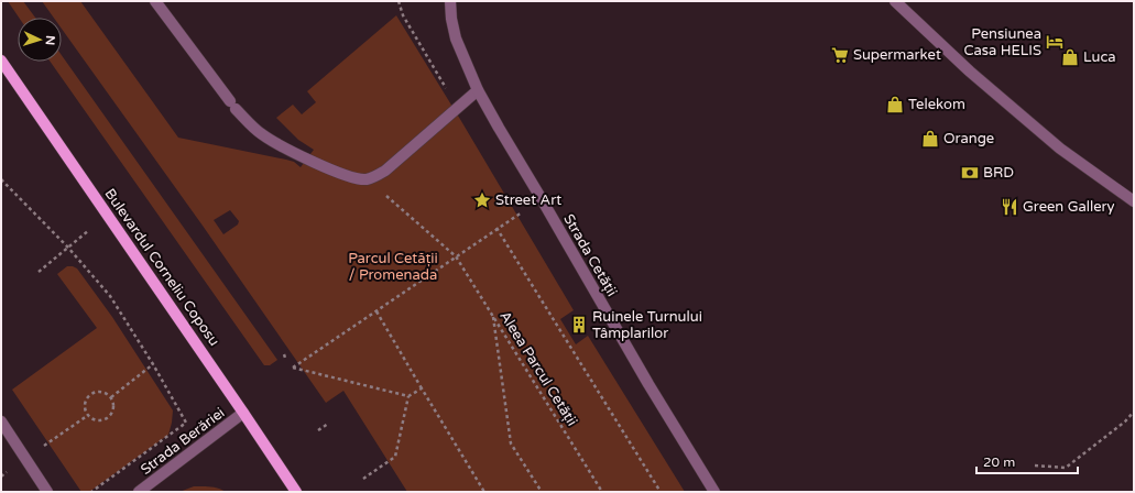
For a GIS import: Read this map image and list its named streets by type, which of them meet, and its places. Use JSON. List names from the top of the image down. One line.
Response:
{"streets":{"main road":["Bulevardul Corneliu Coposu"],"street":["Strada Cetății","Strada Berăriei"],"path":["Aleea Parcul Cetății"]},"crossings":[["Bulevardul Corneliu Coposu","Strada Berăriei"]],"parks":["Parcul Cetății / Promenada"],"places":{"hotel":["Pensiunea Casa HELIS"],"supermarket":["Supermarket"],"shop":["Luca","Telekom","Orange"],"bank":["BRD"],"place":["Street Art"],"restaurant":["Green Gallery"],"building":["Ruinele Turnului Tâmplarilor"]},"scale_bar":"20 m","north":"right"}
